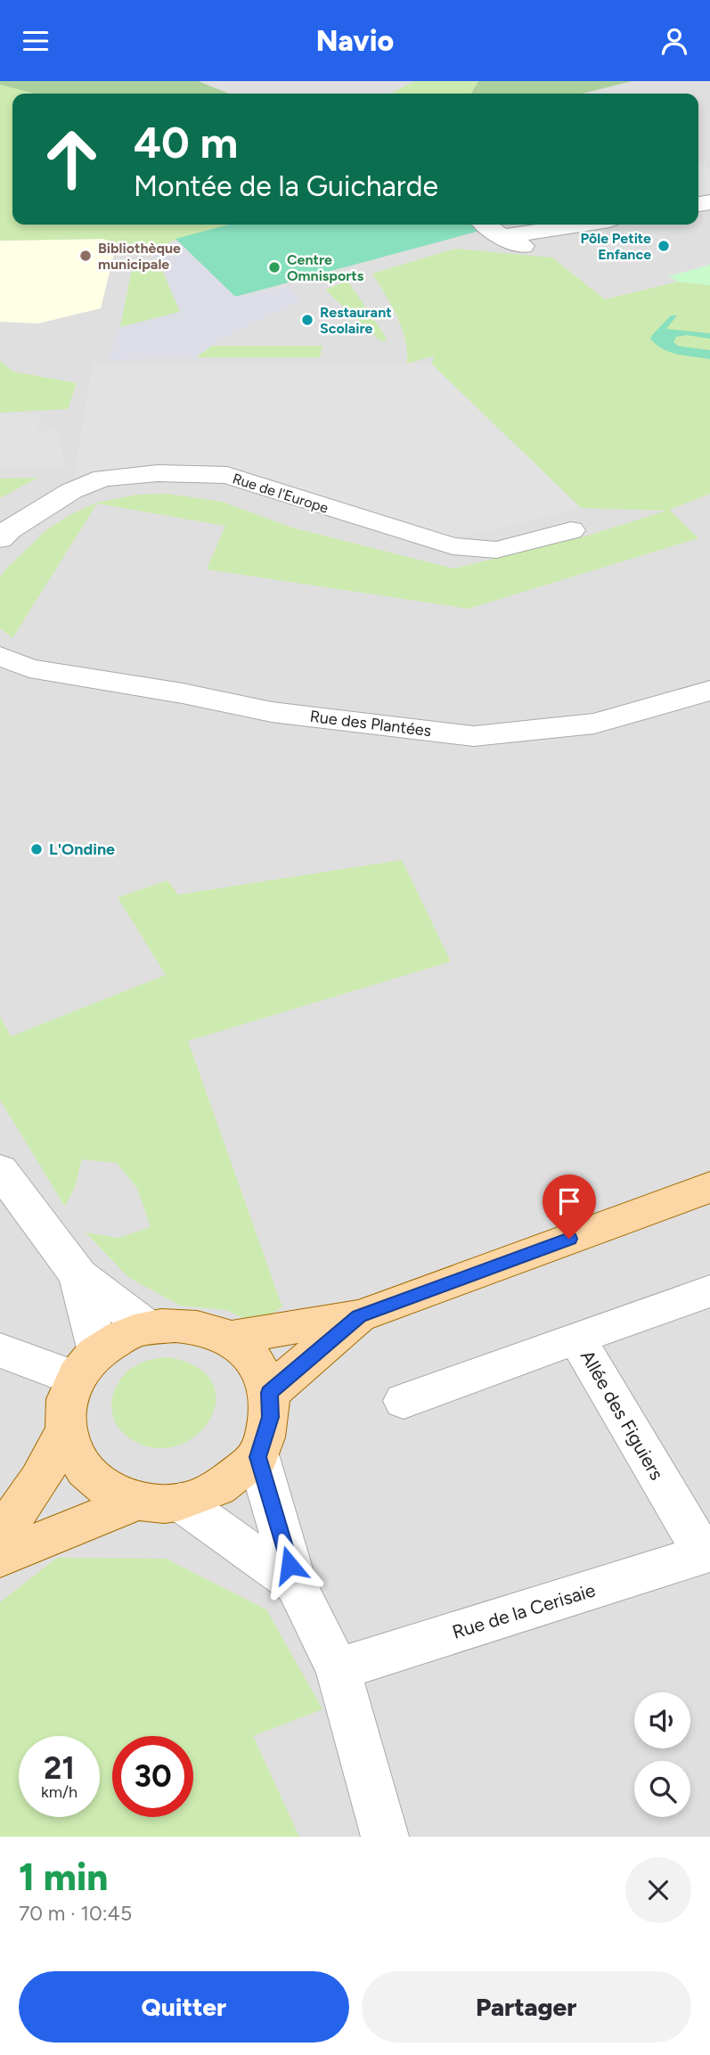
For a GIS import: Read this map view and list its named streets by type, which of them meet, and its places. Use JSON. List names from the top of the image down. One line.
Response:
{"streets":{"street":["Rue de l'Europe","Rue des Plantées","Allée des Figuiers","Rue de la Cerisaie"]},"crossings":[["Allée des Figuiers","Rue de la Cerisaie"]],"places":["Pôle Petite Enfance","Bibliothèque municipale","Centre Omnisports","Restaurant Scolaire","L'Ondine"],"page":{"header":"Navio","turn":["40 m","Montée de la Guicharde"],"speed":"21 km/h","limit":"30","heading":["1 min","70 m · 10:45"],"buttons":["Quitter","Partager"]}}
